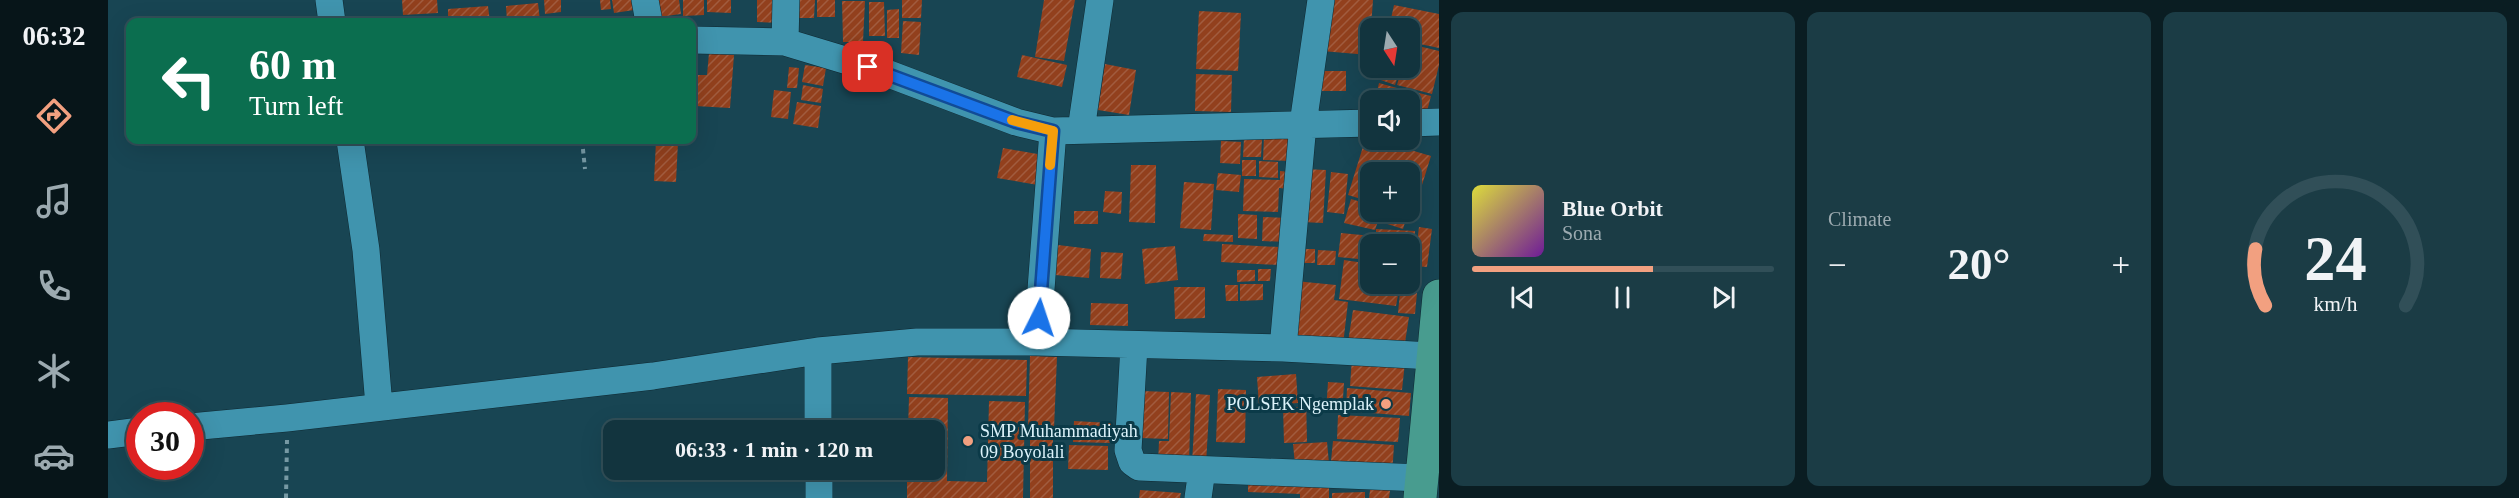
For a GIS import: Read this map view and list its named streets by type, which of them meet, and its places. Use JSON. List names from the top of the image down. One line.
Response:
{"places":["POLSEK Ngemplak","SMP Muhammadiyah 09 Boyolali"],"north":"bottom","page":{"tabs":"06:32","tile":"Climate","map_buttons":["+","−"],"turn":["60 m","Turn left"],"song":["Blue Orbit","Sona"],"heat":["−","20°","+"],"limit":"30","trip":"06:33 · 1 min · 120 m","gauge":["24","km/h"]}}
